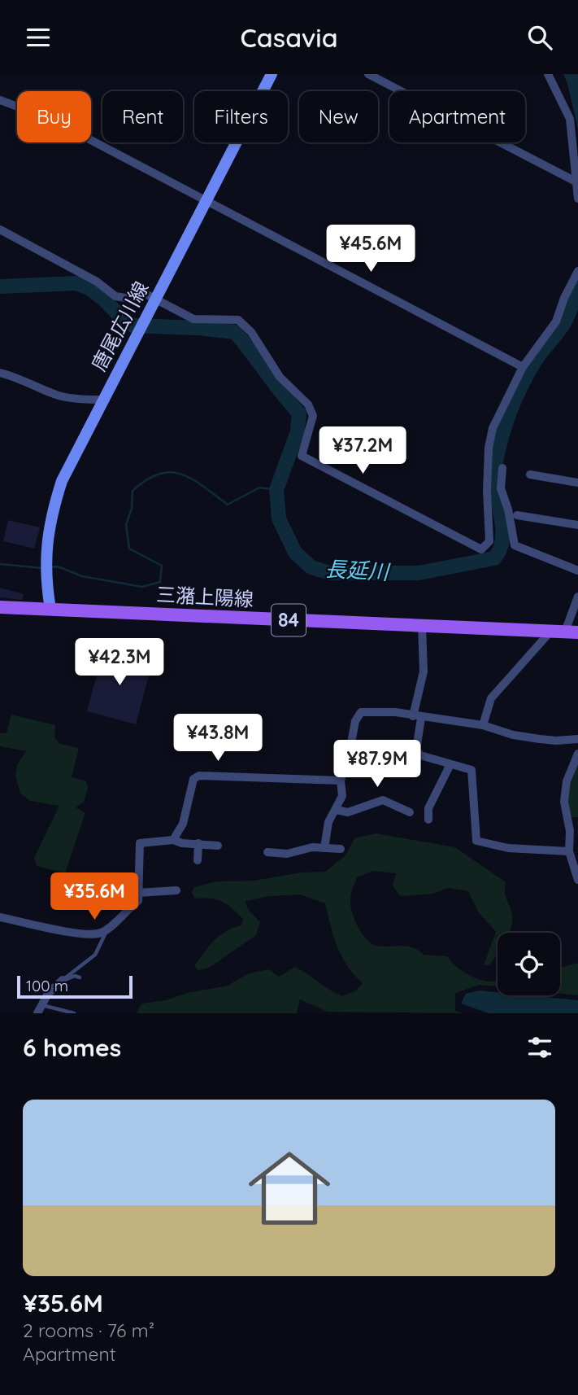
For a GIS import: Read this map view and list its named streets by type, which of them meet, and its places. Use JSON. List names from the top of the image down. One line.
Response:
{"streets":{"main road":["唐尾広川線","三潴上陽線","84"]},"crossings":[["唐尾広川線","三潴上陽線"]],"water":["長延川"],"scale_bar":"100 m","page":{"header":"Casavia","chip":["Buy","Rent","Filters","New","Apartment"],"price":["¥45.6M","¥37.2M","¥42.3M","¥43.8M","¥87.9M","¥35.6M"],"scale":"100 m","heading":"6 homes","list":[{"name":"¥35.6M","note":"2 rooms · 76 m² · Apartment"}]}}
